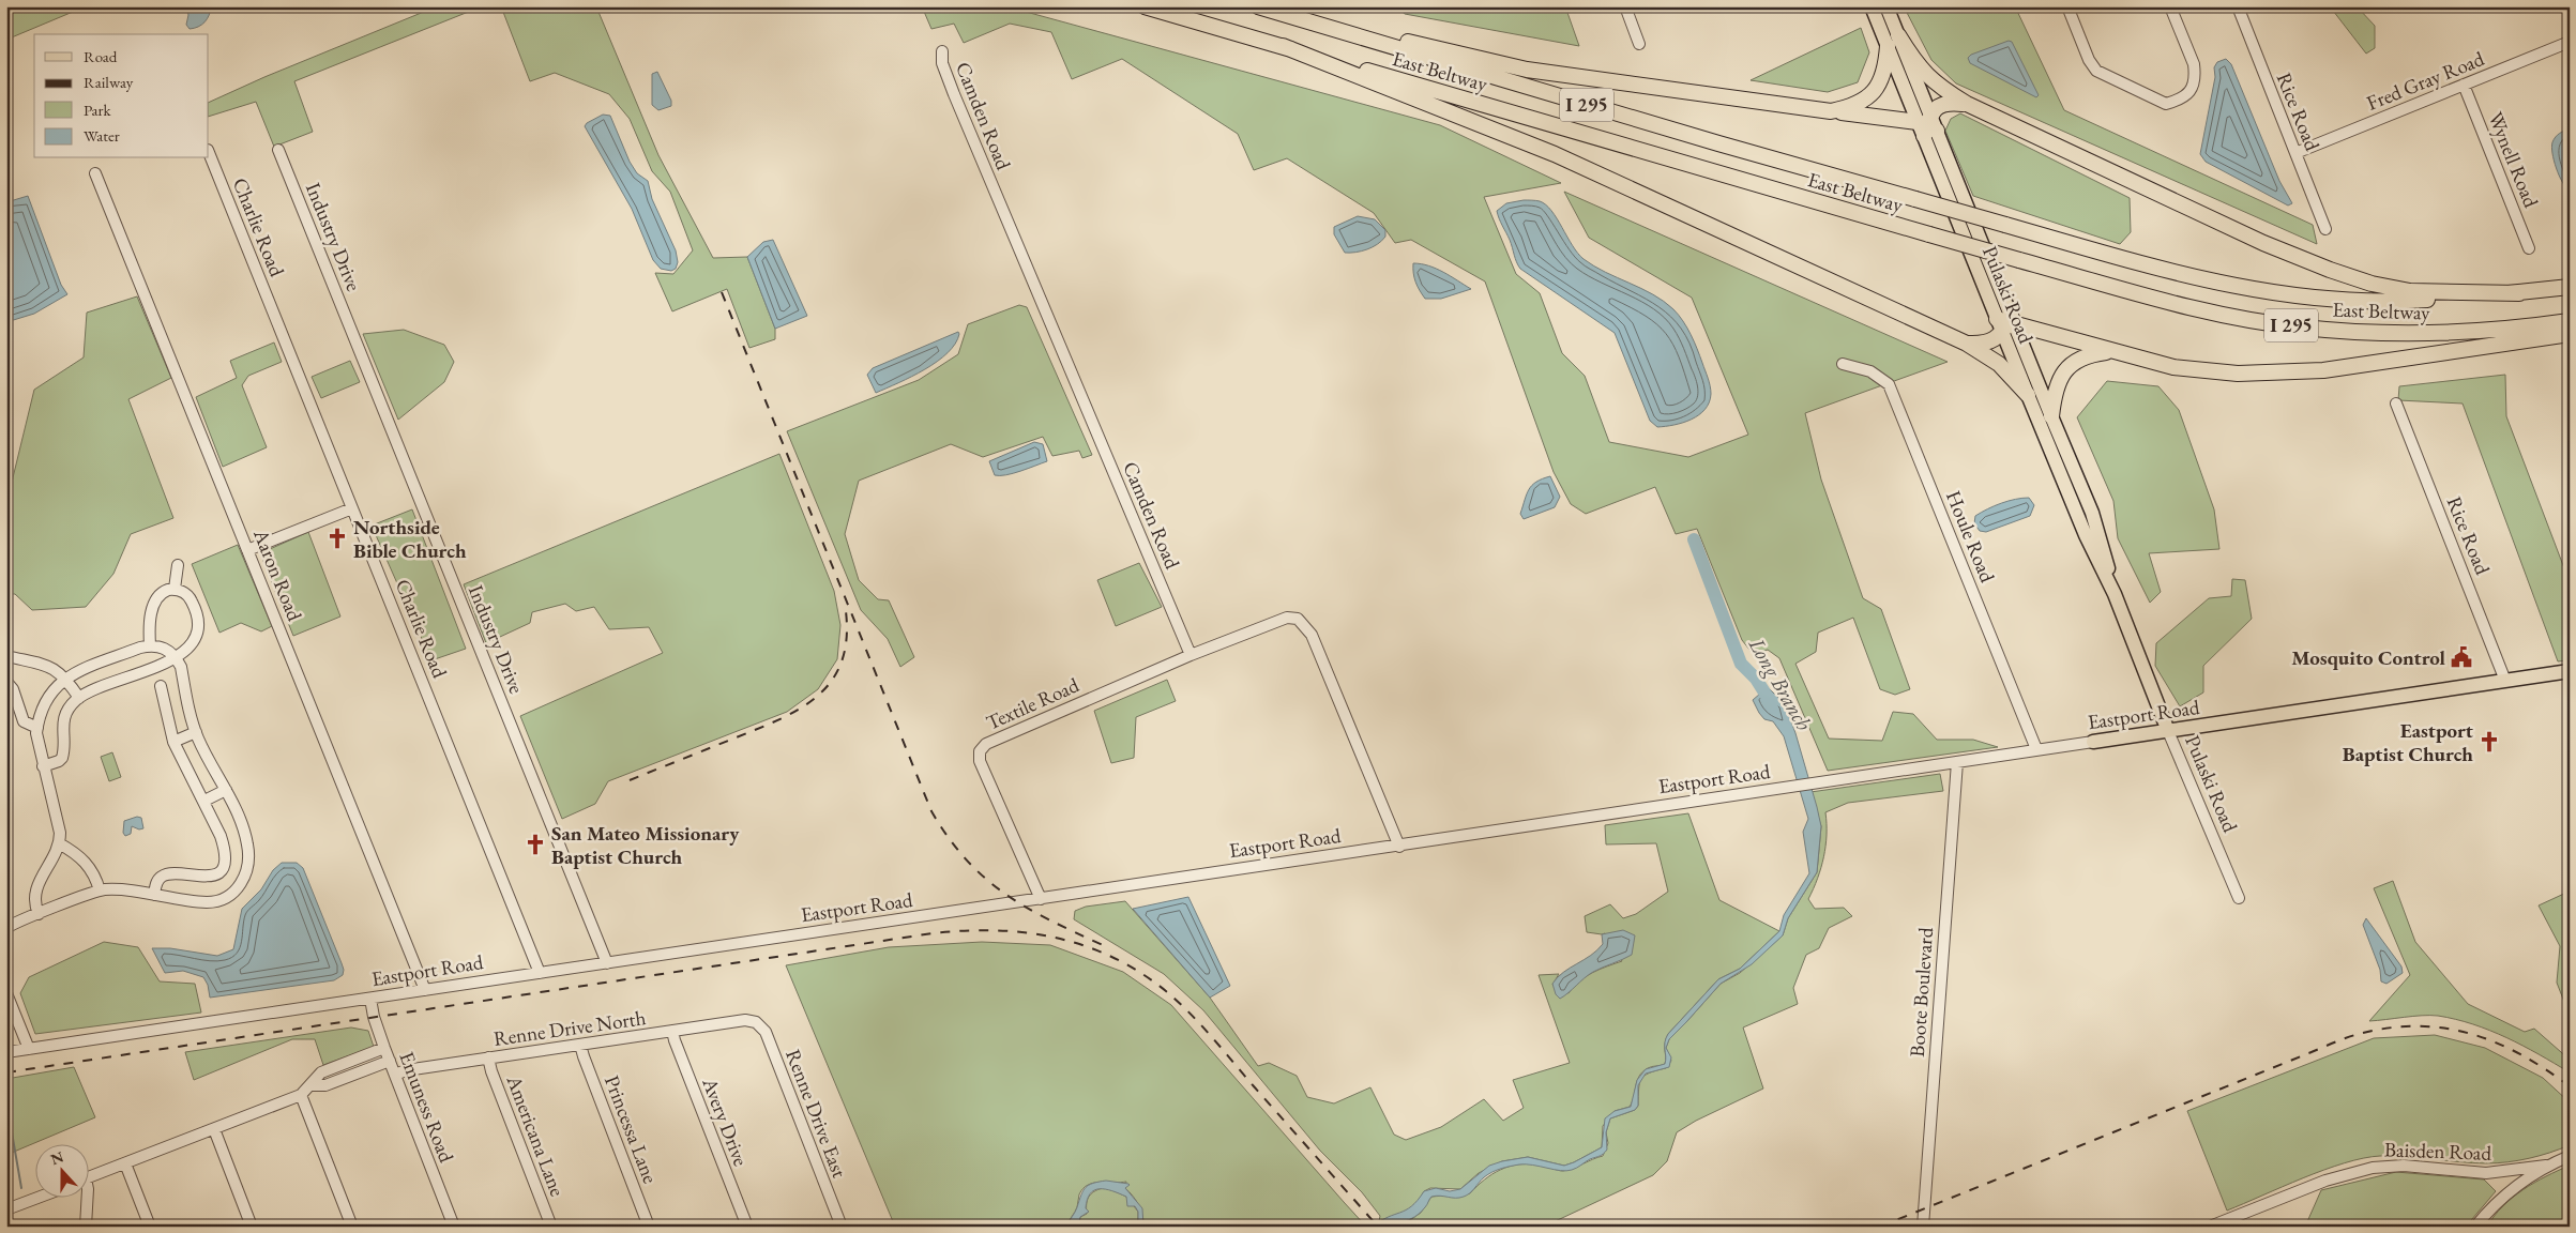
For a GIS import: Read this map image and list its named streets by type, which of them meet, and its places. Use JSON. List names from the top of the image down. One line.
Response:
{"streets":{"highway":["East Beltway","I 295"],"main road":["Pulaski Road","Eastport Road"],"street":["Fred Gray Road","Rice Road","Camden Road","Wynell Road","Charlie Road","Industry Drive","Houle Road","Aaron Road","Textile Road","Boote Boulevard","Renne Drive North","Emuness Road","Renne Drive East","Avery Drive","Princessa Lane","Americana Lane","Baisden Road"]},"crossings":[["Fred Gray Road","Rice Road"],["Fred Gray Road","Wynell Road"],["Rice Road","Eastport Road"],["Camden Road","Textile Road"],["Charlie Road","Eastport Road"],["Industry Drive","Eastport Road"],["Pulaski Road","Eastport Road"],["Houle Road","Eastport Road"],["Aaron Road","Eastport Road"],["Textile Road","Eastport Road"],["Eastport Road","Boote Boulevard"],["Eastport Road","Emuness Road"],["Renne Drive North","Emuness Road"],["Renne Drive North","Renne Drive East"],["Renne Drive North","Avery Drive"],["Renne Drive North","Princessa Lane"],["Renne Drive North","Americana Lane"]],"water":["Long Branch"],"places":{"church":["Northside Bible Church","Eastport Baptist Church","San Mateo Missionary Baptist Church"],"public building":["Mosquito Control"]},"legend":["Road","Railway","Park","Water"],"north":"top"}
